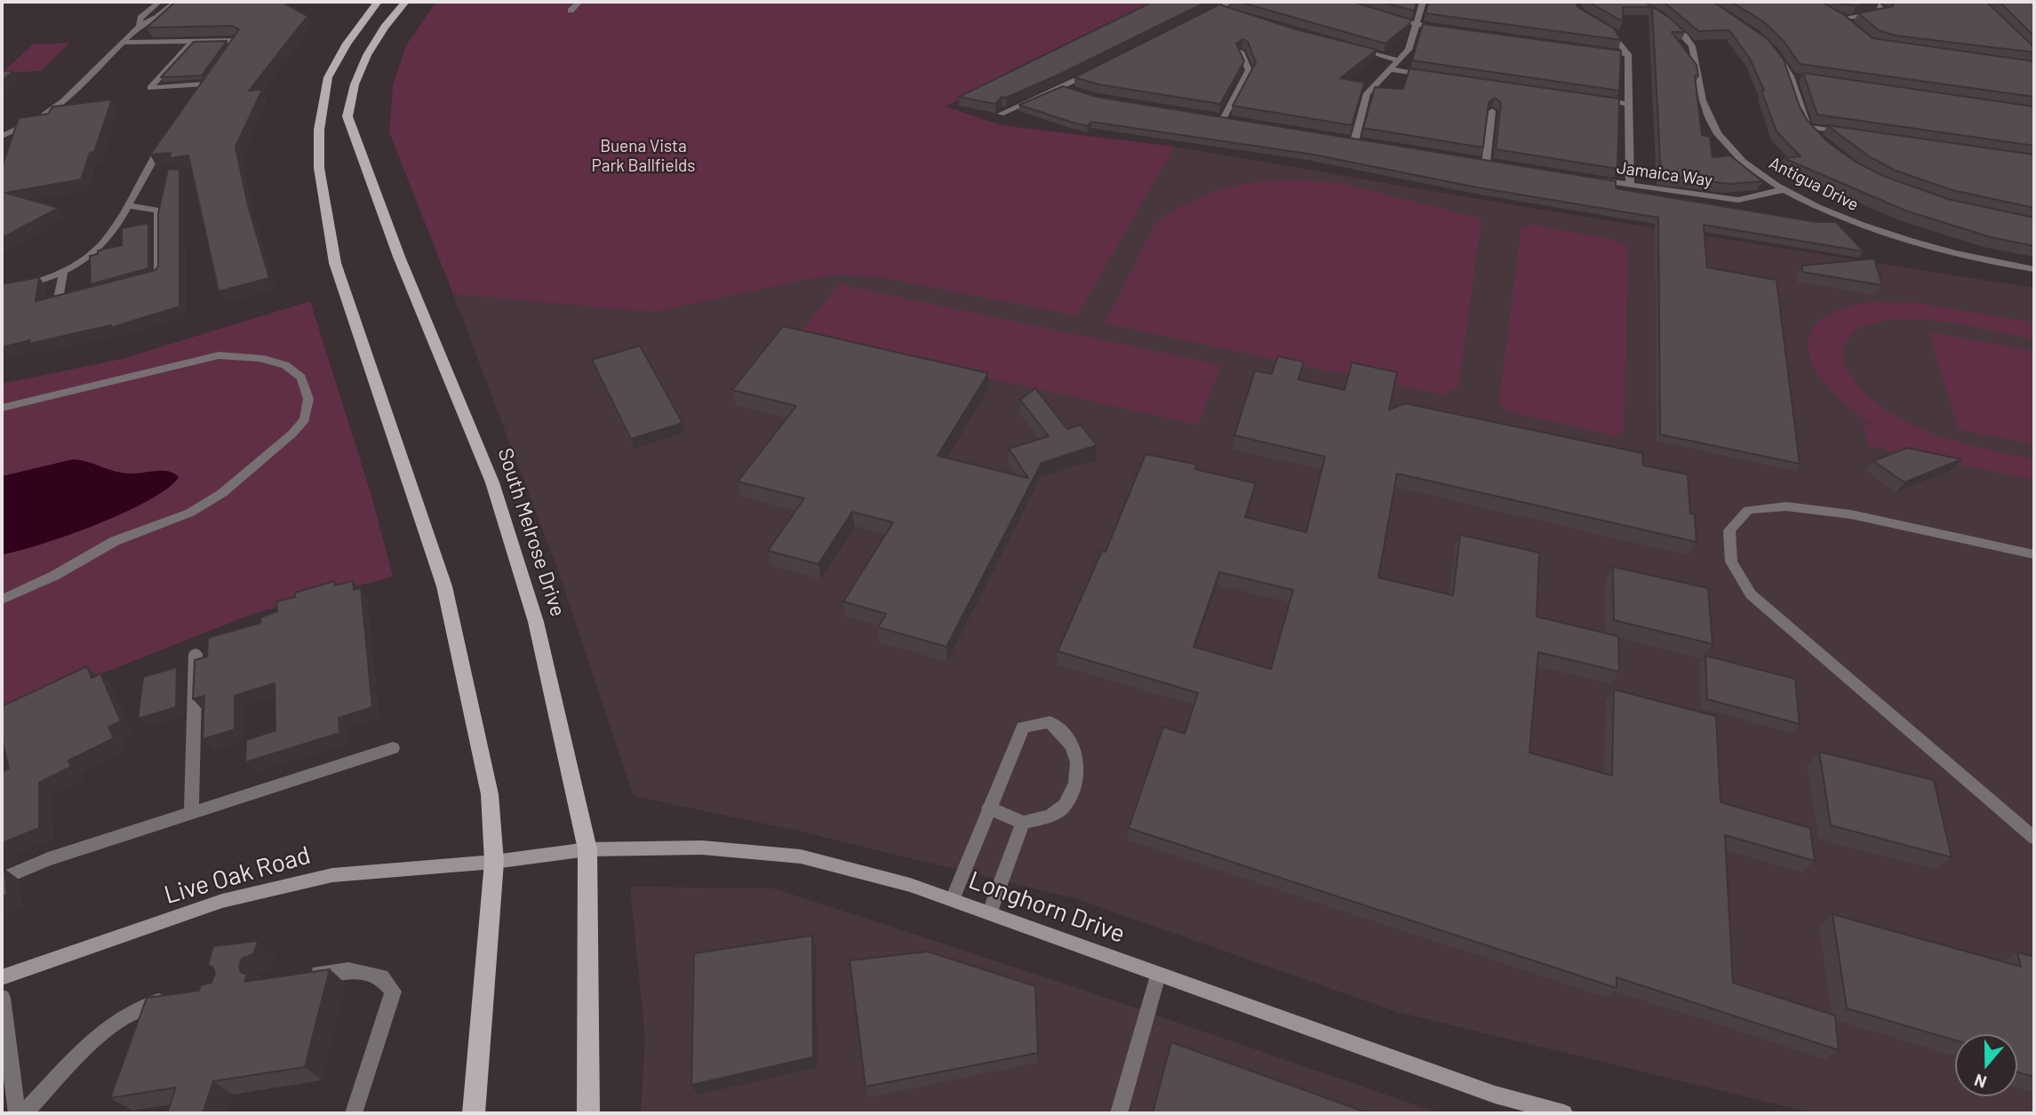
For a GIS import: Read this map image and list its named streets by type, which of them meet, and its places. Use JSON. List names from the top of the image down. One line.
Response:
{"streets":{"main road":["South Melrose Drive"],"street":["Jamaica Way","Antigua Drive","Live Oak Road","Longhorn Drive"]},"crossings":[["Jamaica Way","Antigua Drive"],["South Melrose Drive","Longhorn Drive"],["Live Oak Road","Longhorn Drive"]],"parks":["Buena Vista Park Ballfields"],"north":"bottom"}
